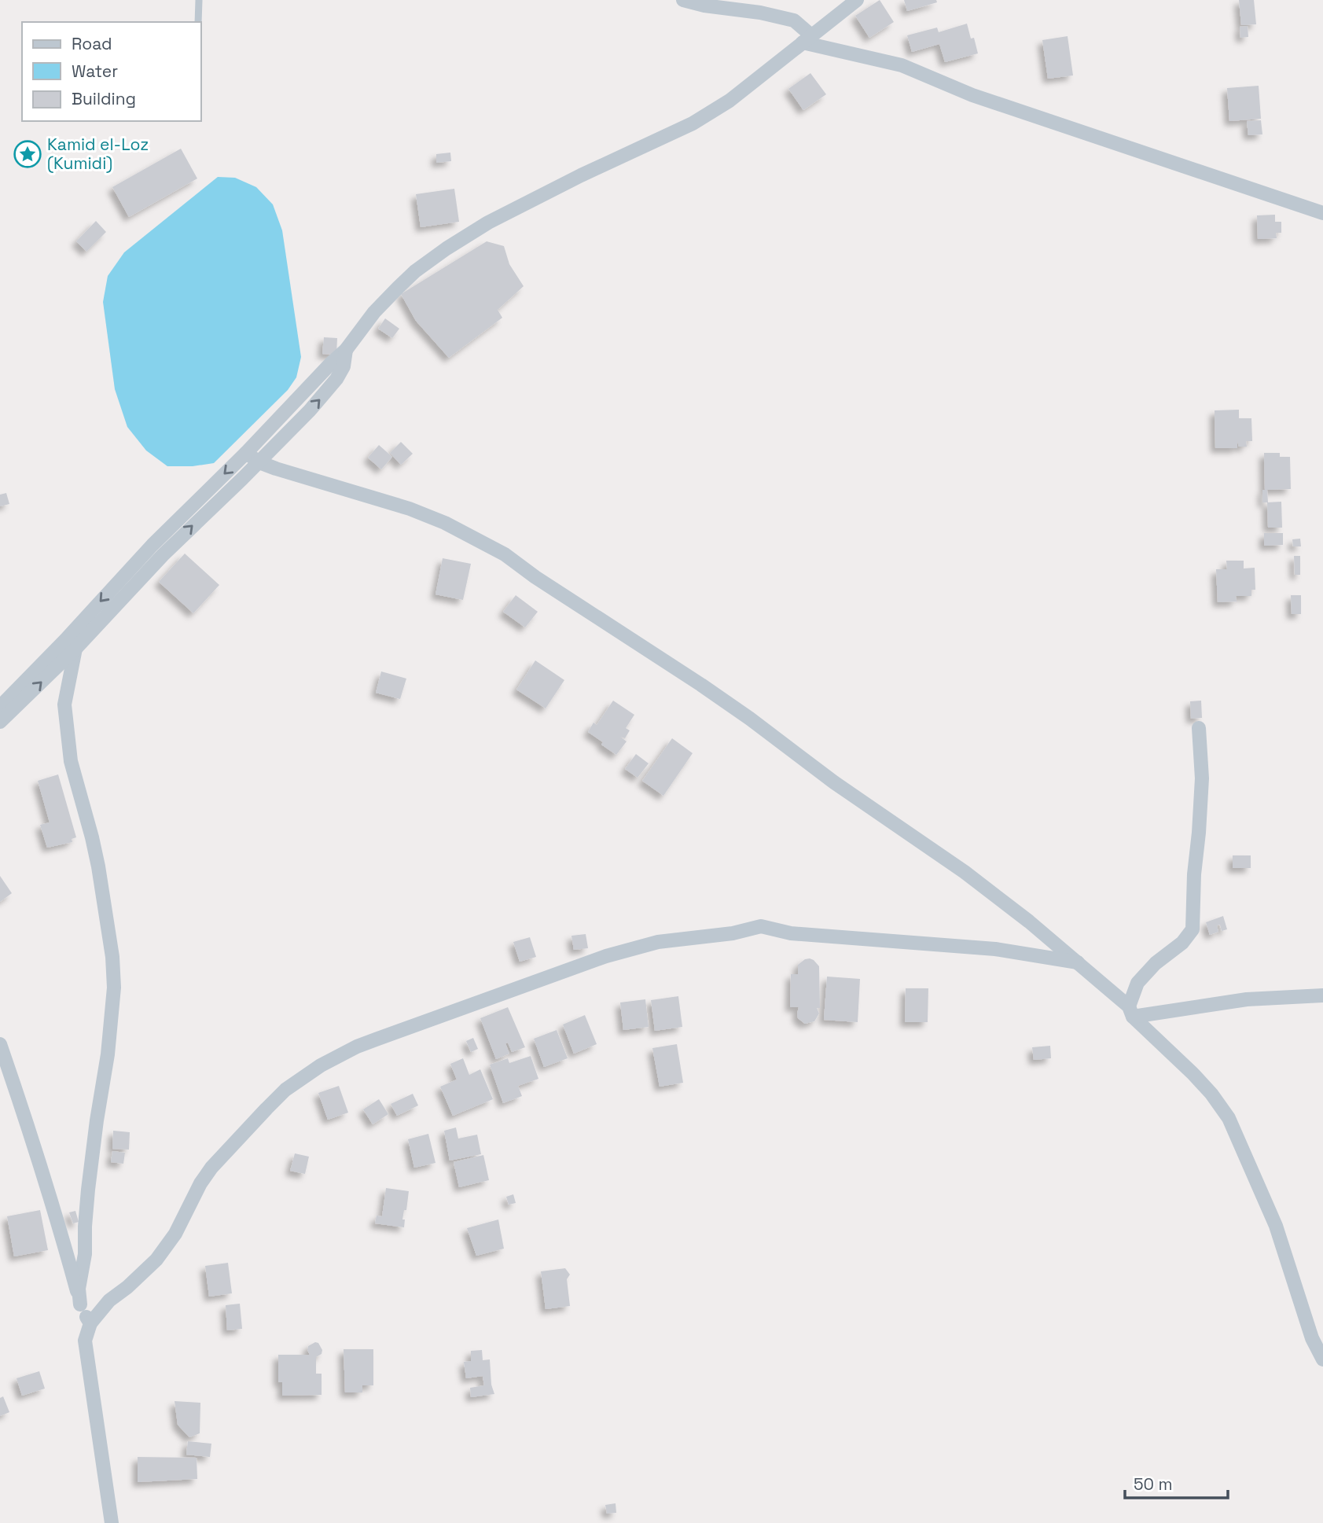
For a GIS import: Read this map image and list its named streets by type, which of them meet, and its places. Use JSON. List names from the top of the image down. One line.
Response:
{"places":{"place":["Kamid el-Loz (Kumidi)"]},"legend":["Road","Water","Building"],"scale_bar":"50 m"}
